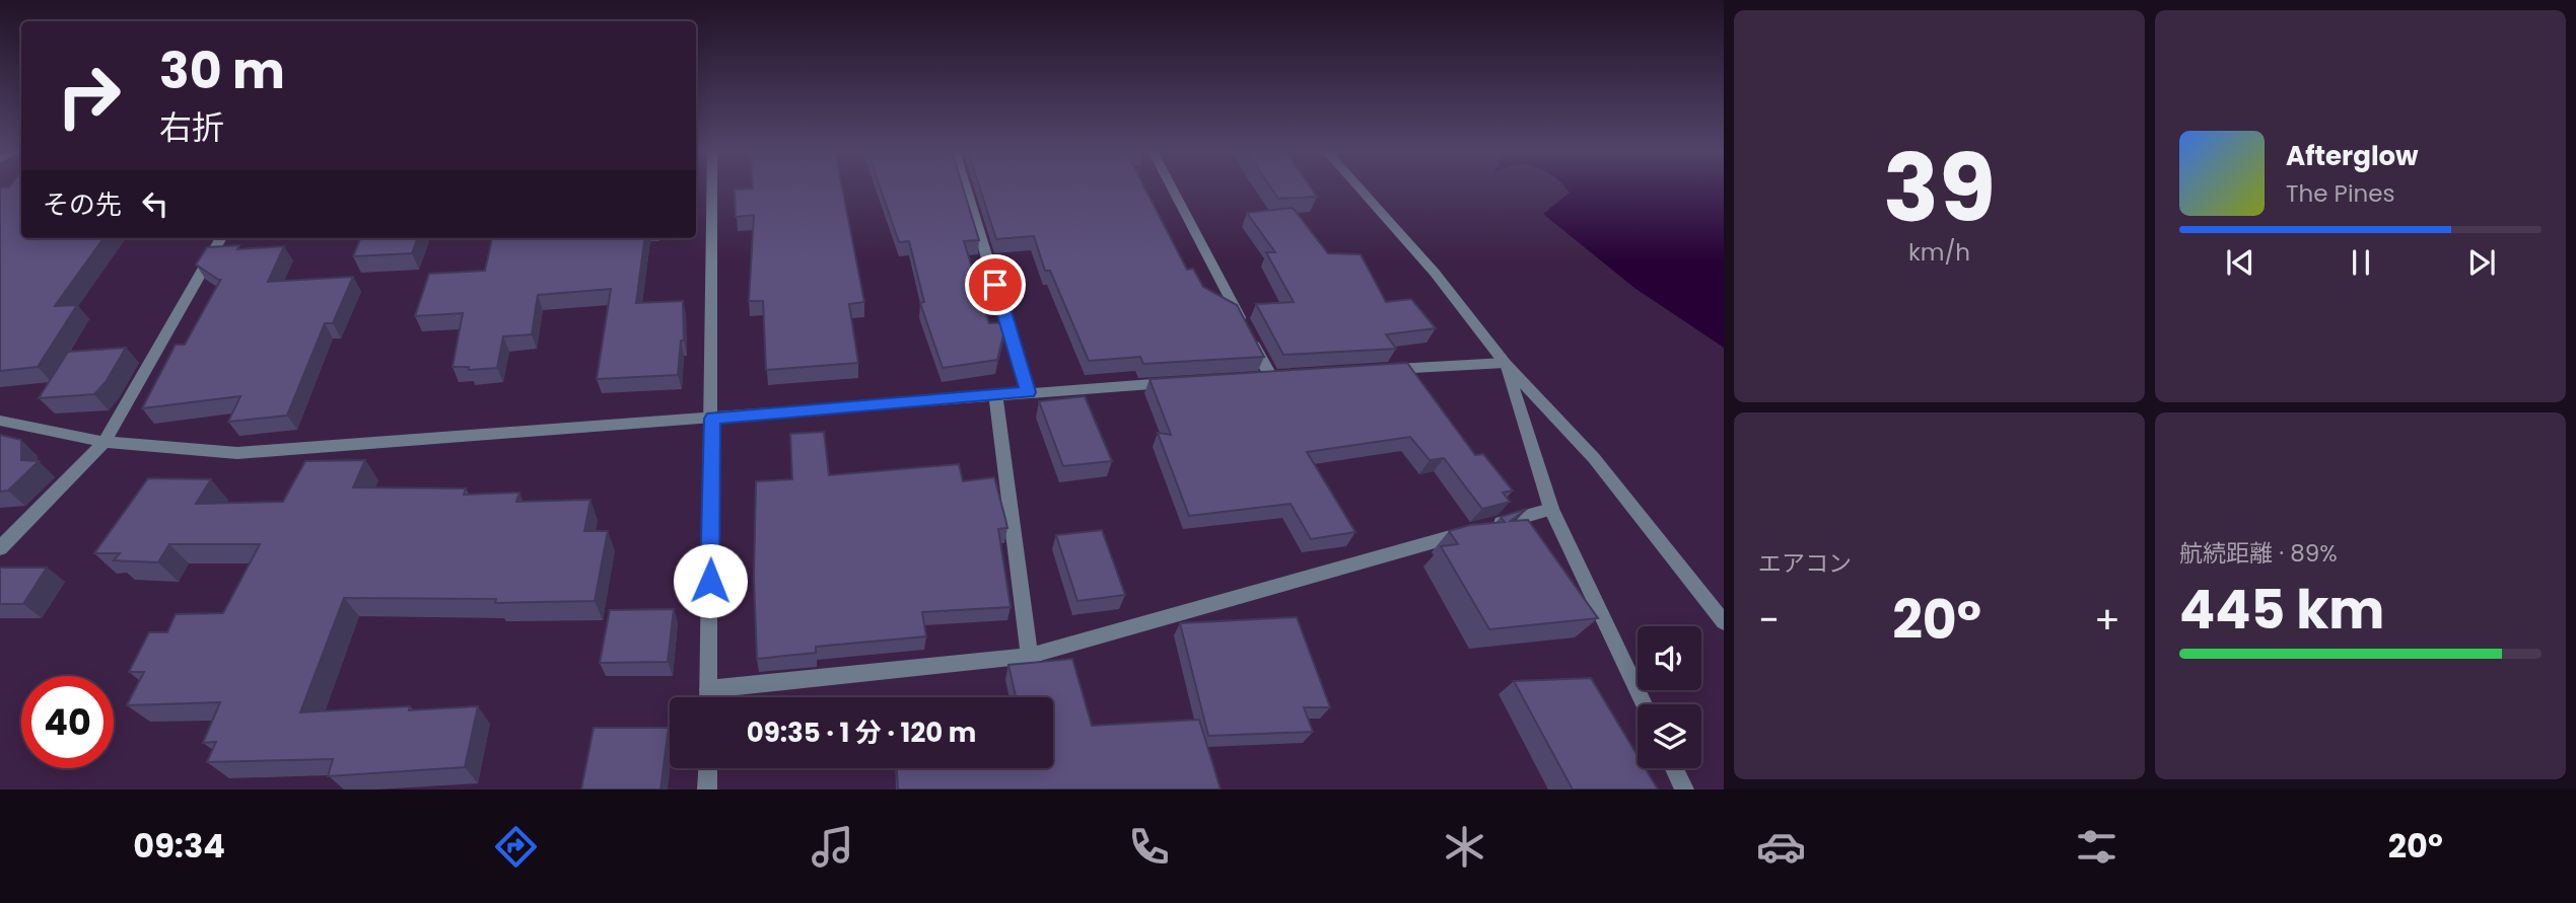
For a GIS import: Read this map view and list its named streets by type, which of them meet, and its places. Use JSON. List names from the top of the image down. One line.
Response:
{"page":{"tile":[["39","km/h"],"エアコン",["航続距離 · 89%","445 km"]],"turn":["30 m","右折"],"song":["Afterglow","The Pines"],"then":"その先","heat":["−","20°","+"],"limit":"40","trip":"09:35 · 1 分 · 120 m","tabs":["09:34","20°"]}}
